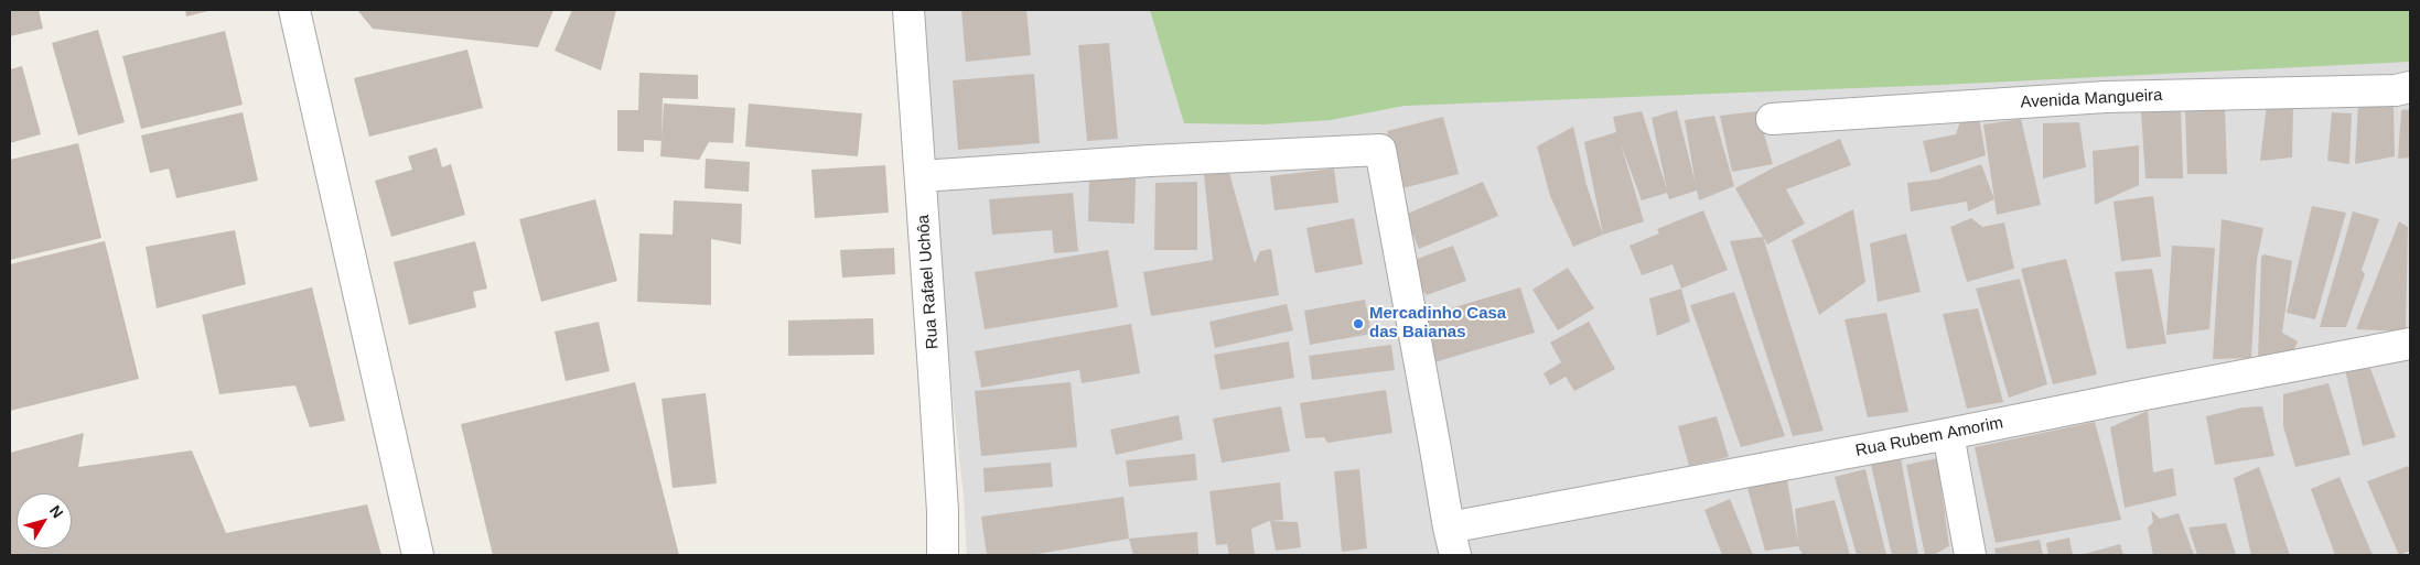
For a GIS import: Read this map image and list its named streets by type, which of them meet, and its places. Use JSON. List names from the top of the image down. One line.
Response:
{"streets":{"street":["Avenida Mangueira","Rua Rafael Uchôa","Rua Rubem Amorim"]},"places":["Mercadinho Casa das Baianas"],"north":"top right"}
